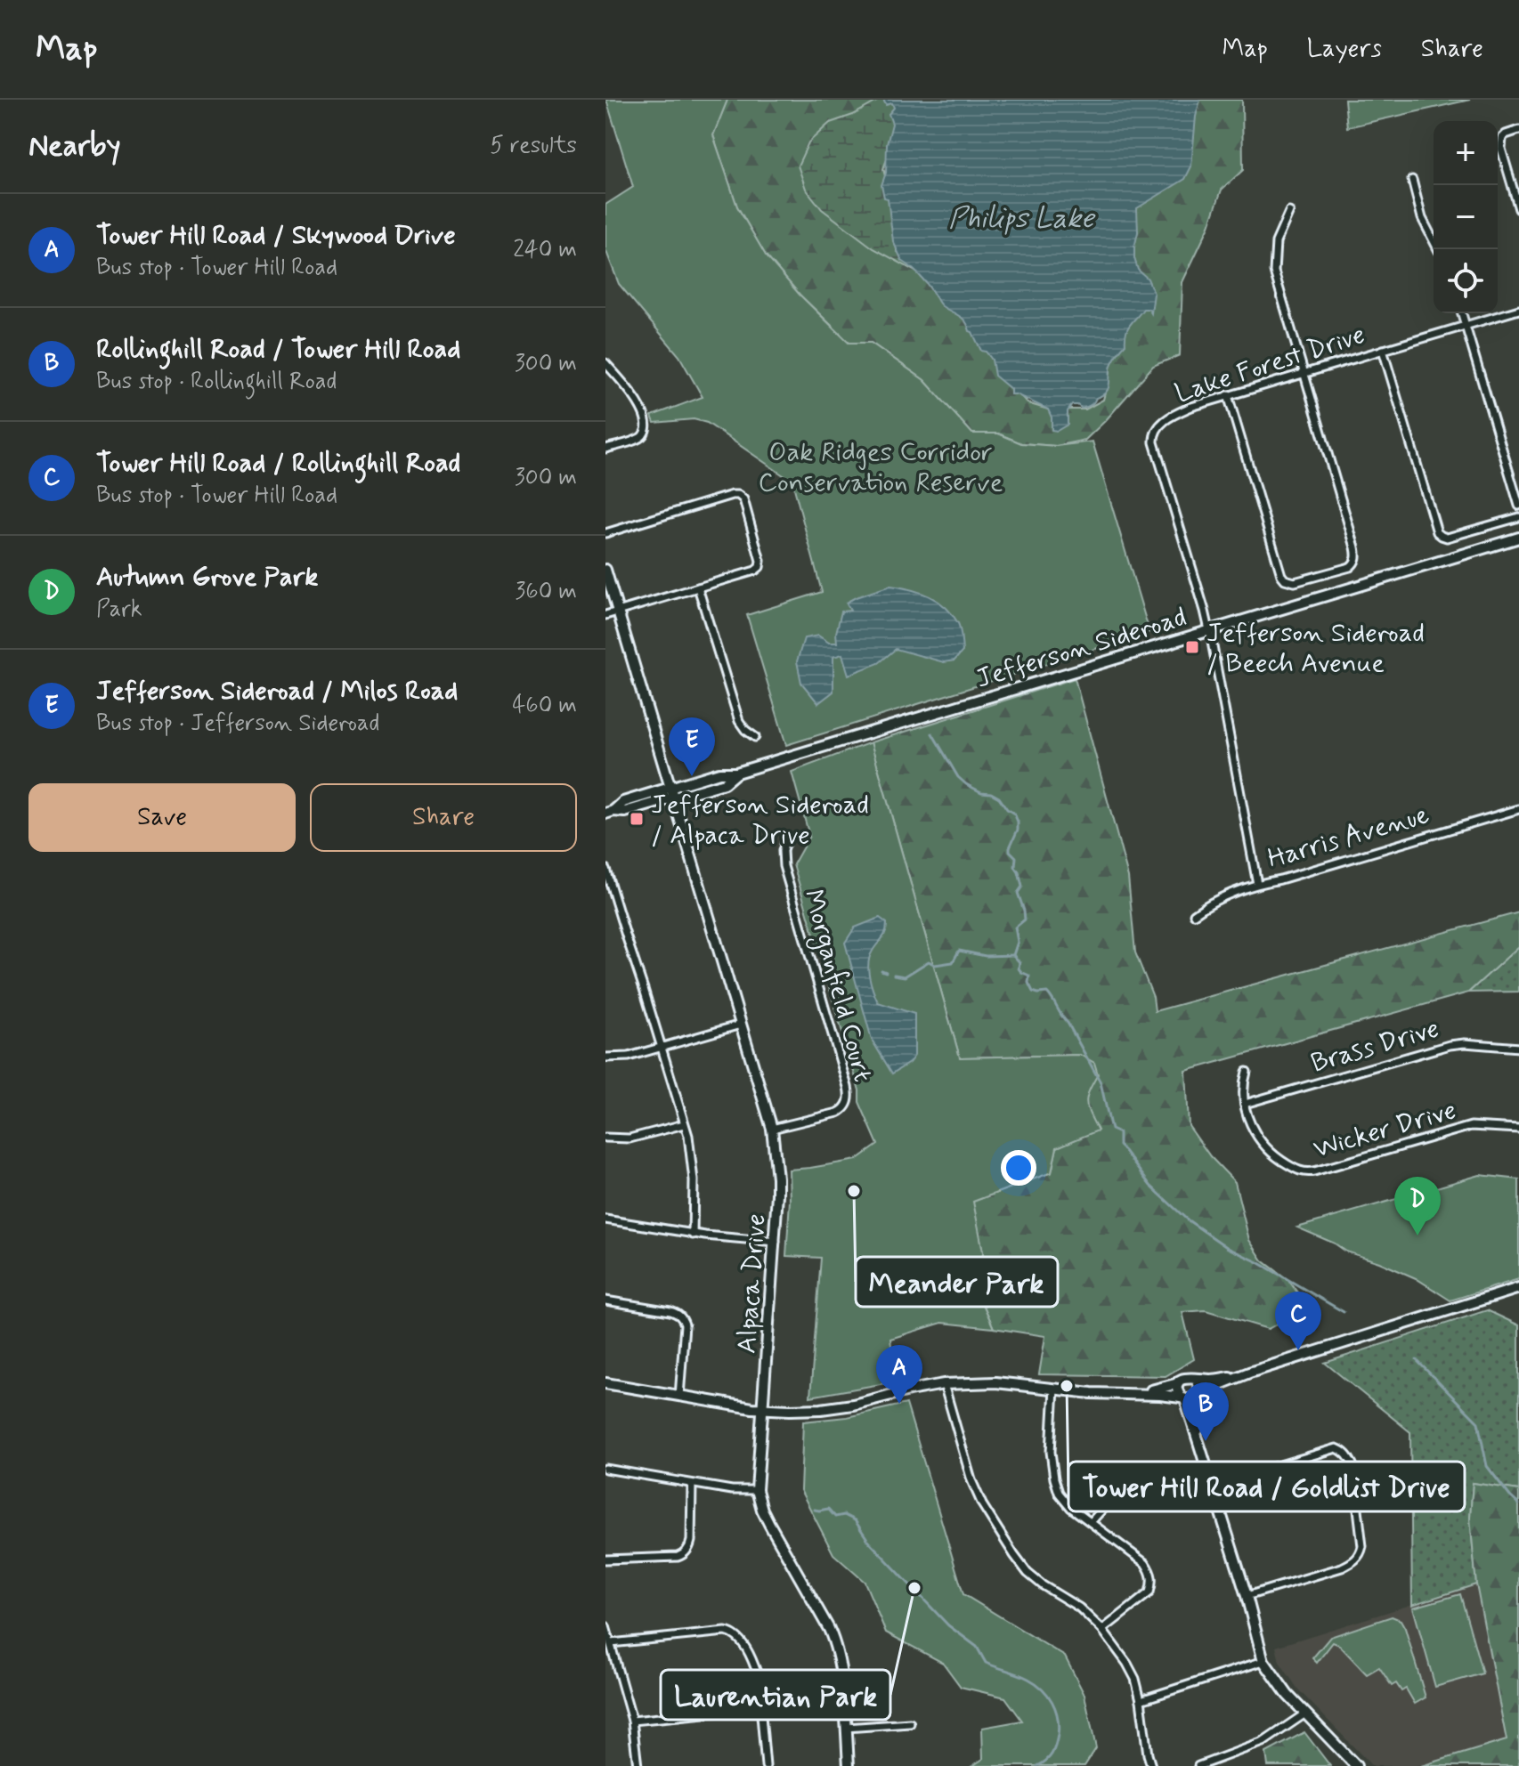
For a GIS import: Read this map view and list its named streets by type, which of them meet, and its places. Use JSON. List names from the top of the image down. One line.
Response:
{"streets":{"street":["Lake Forest Drive","Jefferson Sideroad","Harris Avenue","Morganfield Court","Brass Drive","Wicker Drive","Alpaca Drive"]},"crossings":[["Lake Forest Drive","Jefferson Sideroad"],["Jefferson Sideroad","Alpaca Drive"],["Morganfield Court","Alpaca Drive"],["Brass Drive","Wicker Drive"]],"water":["Philips Lake"],"parks":["Oak Ridges Corridor Conservation Reserve"],"places":{"transit":["Jefferson Sideroad / Beech Avenue","Jefferson Sideroad / Alpaca Drive"],"other":["Meander Park","Tower Hill Road / Goldlist Drive","Laurentian Park"]},"page":{"header":"Map","nav":["Map","Layers","Share"],"heading":["Nearby","5 results"],"map_buttons":["+","−"],"list":[{"mark":"A","name":"Tower Hill Road / Skywood Drive","note":"Bus stop · Tower Hill Road","value":"240 m"},{"mark":"B","name":"Rollinghill Road / Tower Hill Road","note":"Bus stop · Rollinghill Road","value":"300 m"},{"mark":"C","name":"Tower Hill Road / Rollinghill Road","note":"Bus stop · Tower Hill Road","value":"300 m"},{"mark":"D","name":"Autumn Grove Park","note":"Park","value":"360 m"},{"mark":"E","name":"Jefferson Sideroad / Milos Road","note":"Bus stop · Jefferson Sideroad","value":"460 m"}],"pins":["E","D","C","A","B"],"buttons":["Save","Share"]}}
